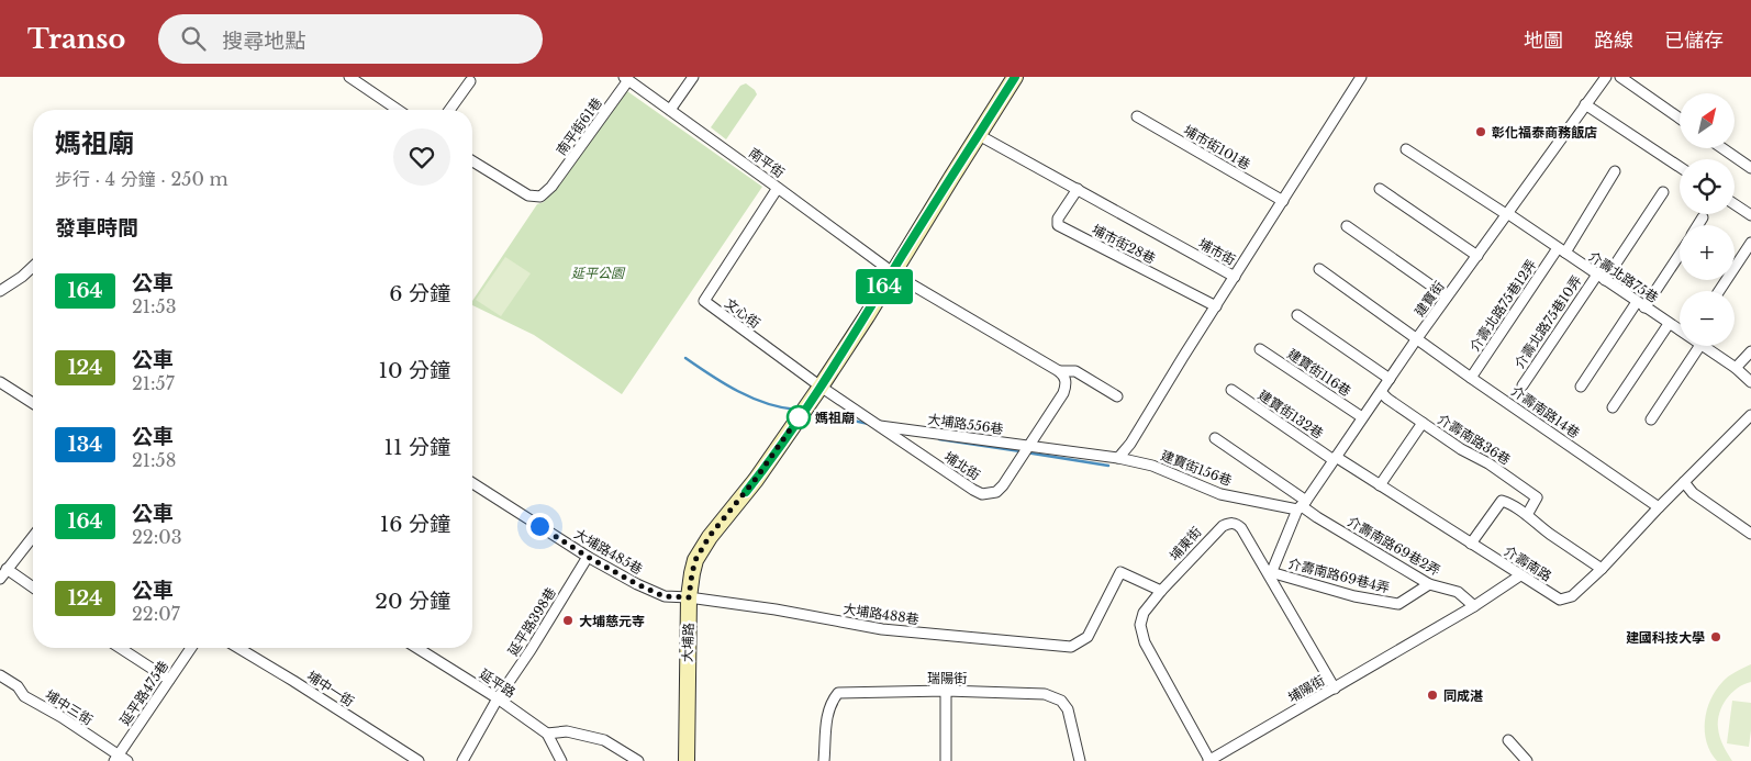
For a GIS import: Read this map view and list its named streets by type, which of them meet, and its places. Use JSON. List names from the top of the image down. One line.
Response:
{"streets":{"main road":["大埔路"],"street":["南平街61巷","埔市街101巷","南平街","埔市街28巷","埔市街","介壽北路75巷","建寶街","介壽北路75巷12弄","文心街","介壽北路75巷10弄","建寶街116巷","介壽南路14巷","建寶街132巷","大埔路556巷","介壽南路36巷","埔北街","建寶街156巷","埔東街","介壽南路69巷2弄","大埔路485巷","介壽南路","介壽南路69巷4弄","大埔路488巷","延平路398巷","瑞陽街","延平路","埔中一街","埔陽街","延平路475巷","埔中三街"]},"crossings":[["南平街61巷","南平街"],["埔市街101巷","埔市街"],["南平街","文心街"],["埔市街28巷","埔市街"],["介壽北路75巷","建寶街"],["介壽北路75巷","介壽北路75巷12弄"],["介壽北路75巷","介壽北路75巷10弄"],["建寶街","建寶街116巷"],["建寶街","介壽南路14巷"],["建寶街","建寶街132巷"],["建寶街","介壽南路36巷"],["建寶街","建寶街156巷"],["建寶街","介壽南路69巷2弄"],["建寶街","介壽南路"],["建寶街","介壽南路69巷4弄"],["介壽北路75巷12弄","介壽南路14巷"],["文心街","大埔路556巷"],["文心街","大埔路"],["介壽南路14巷","介壽南路"],["建寶街132巷","介壽南路"],["大埔路556巷","埔北街"],["大埔路556巷","建寶街156巷"],["大埔路556巷","大埔路"],["建寶街156巷","介壽南路69巷2弄"],["建寶街156巷","介壽南路69巷4弄"],["埔東街","大埔路488巷"],["埔東街","埔陽街"],["介壽南路69巷2弄","介壽南路69巷4弄"],["介壽南路69巷2弄","埔陽街"],["大埔路485巷","大埔路488巷"],["大埔路485巷","延平路398巷"],["大埔路485巷","大埔路"],["介壽南路","埔陽街"],["大埔路488巷","大埔路"],["延平路398巷","延平路"],["延平路475巷","埔中三街"]],"parks":["延平公園"],"places":["彰化福泰商務飯店","媽祖廟","大埔慈元寺","建國科技大學","同成湛"],"lines":["bus line 164"],"north":"top right","page":{"header":"Transo","search":"搜尋地點","nav":["地圖","路線","已儲存"],"on_map":"164","map_buttons":["+","−"],"heading":[["媽祖廟","步行 · 4 分鐘 · 250 m"],"發車時間"],"list":[{"mark":"164","name":"公車","note":"21:53","value":"6 分鐘"},{"mark":"124","name":"公車","note":"21:57","value":"10 分鐘"},{"mark":"134","name":"公車","note":"21:58","value":"11 分鐘"},{"mark":"164","name":"公車","note":"22:03","value":"16 分鐘"},{"mark":"124","name":"公車","note":"22:07","value":"20 分鐘"}]}}
